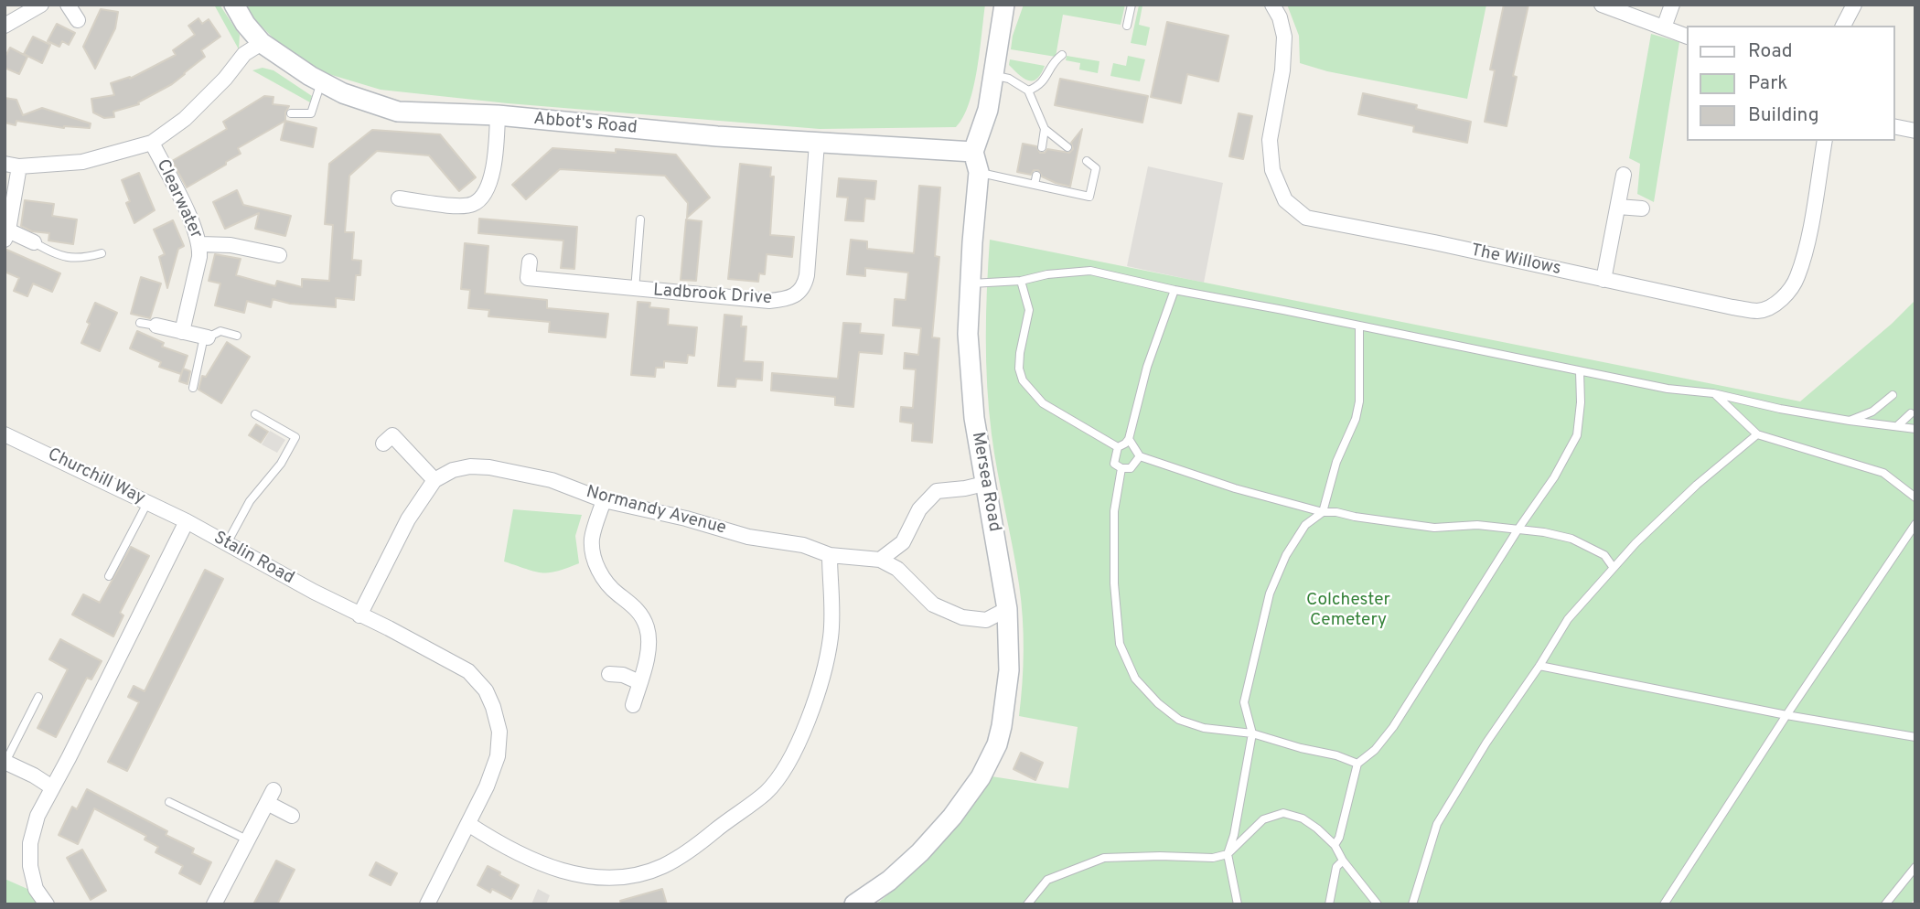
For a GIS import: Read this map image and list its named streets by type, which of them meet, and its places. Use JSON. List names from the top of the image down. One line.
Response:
{"streets":{"main road":["Abbot's Road","Mersea Road"],"street":["Clearwater","The Willows","Ladbrook Drive","Churchill Way","Normandy Avenue","Stalin Road"]},"crossings":[["Abbot's Road","Ladbrook Drive"],["Abbot's Road","Mersea Road"],["Churchill Way","Stalin Road"],["Mersea Road","Normandy Avenue"]],"parks":["Colchester Cemetery"],"legend":["Road","Park","Building"]}
